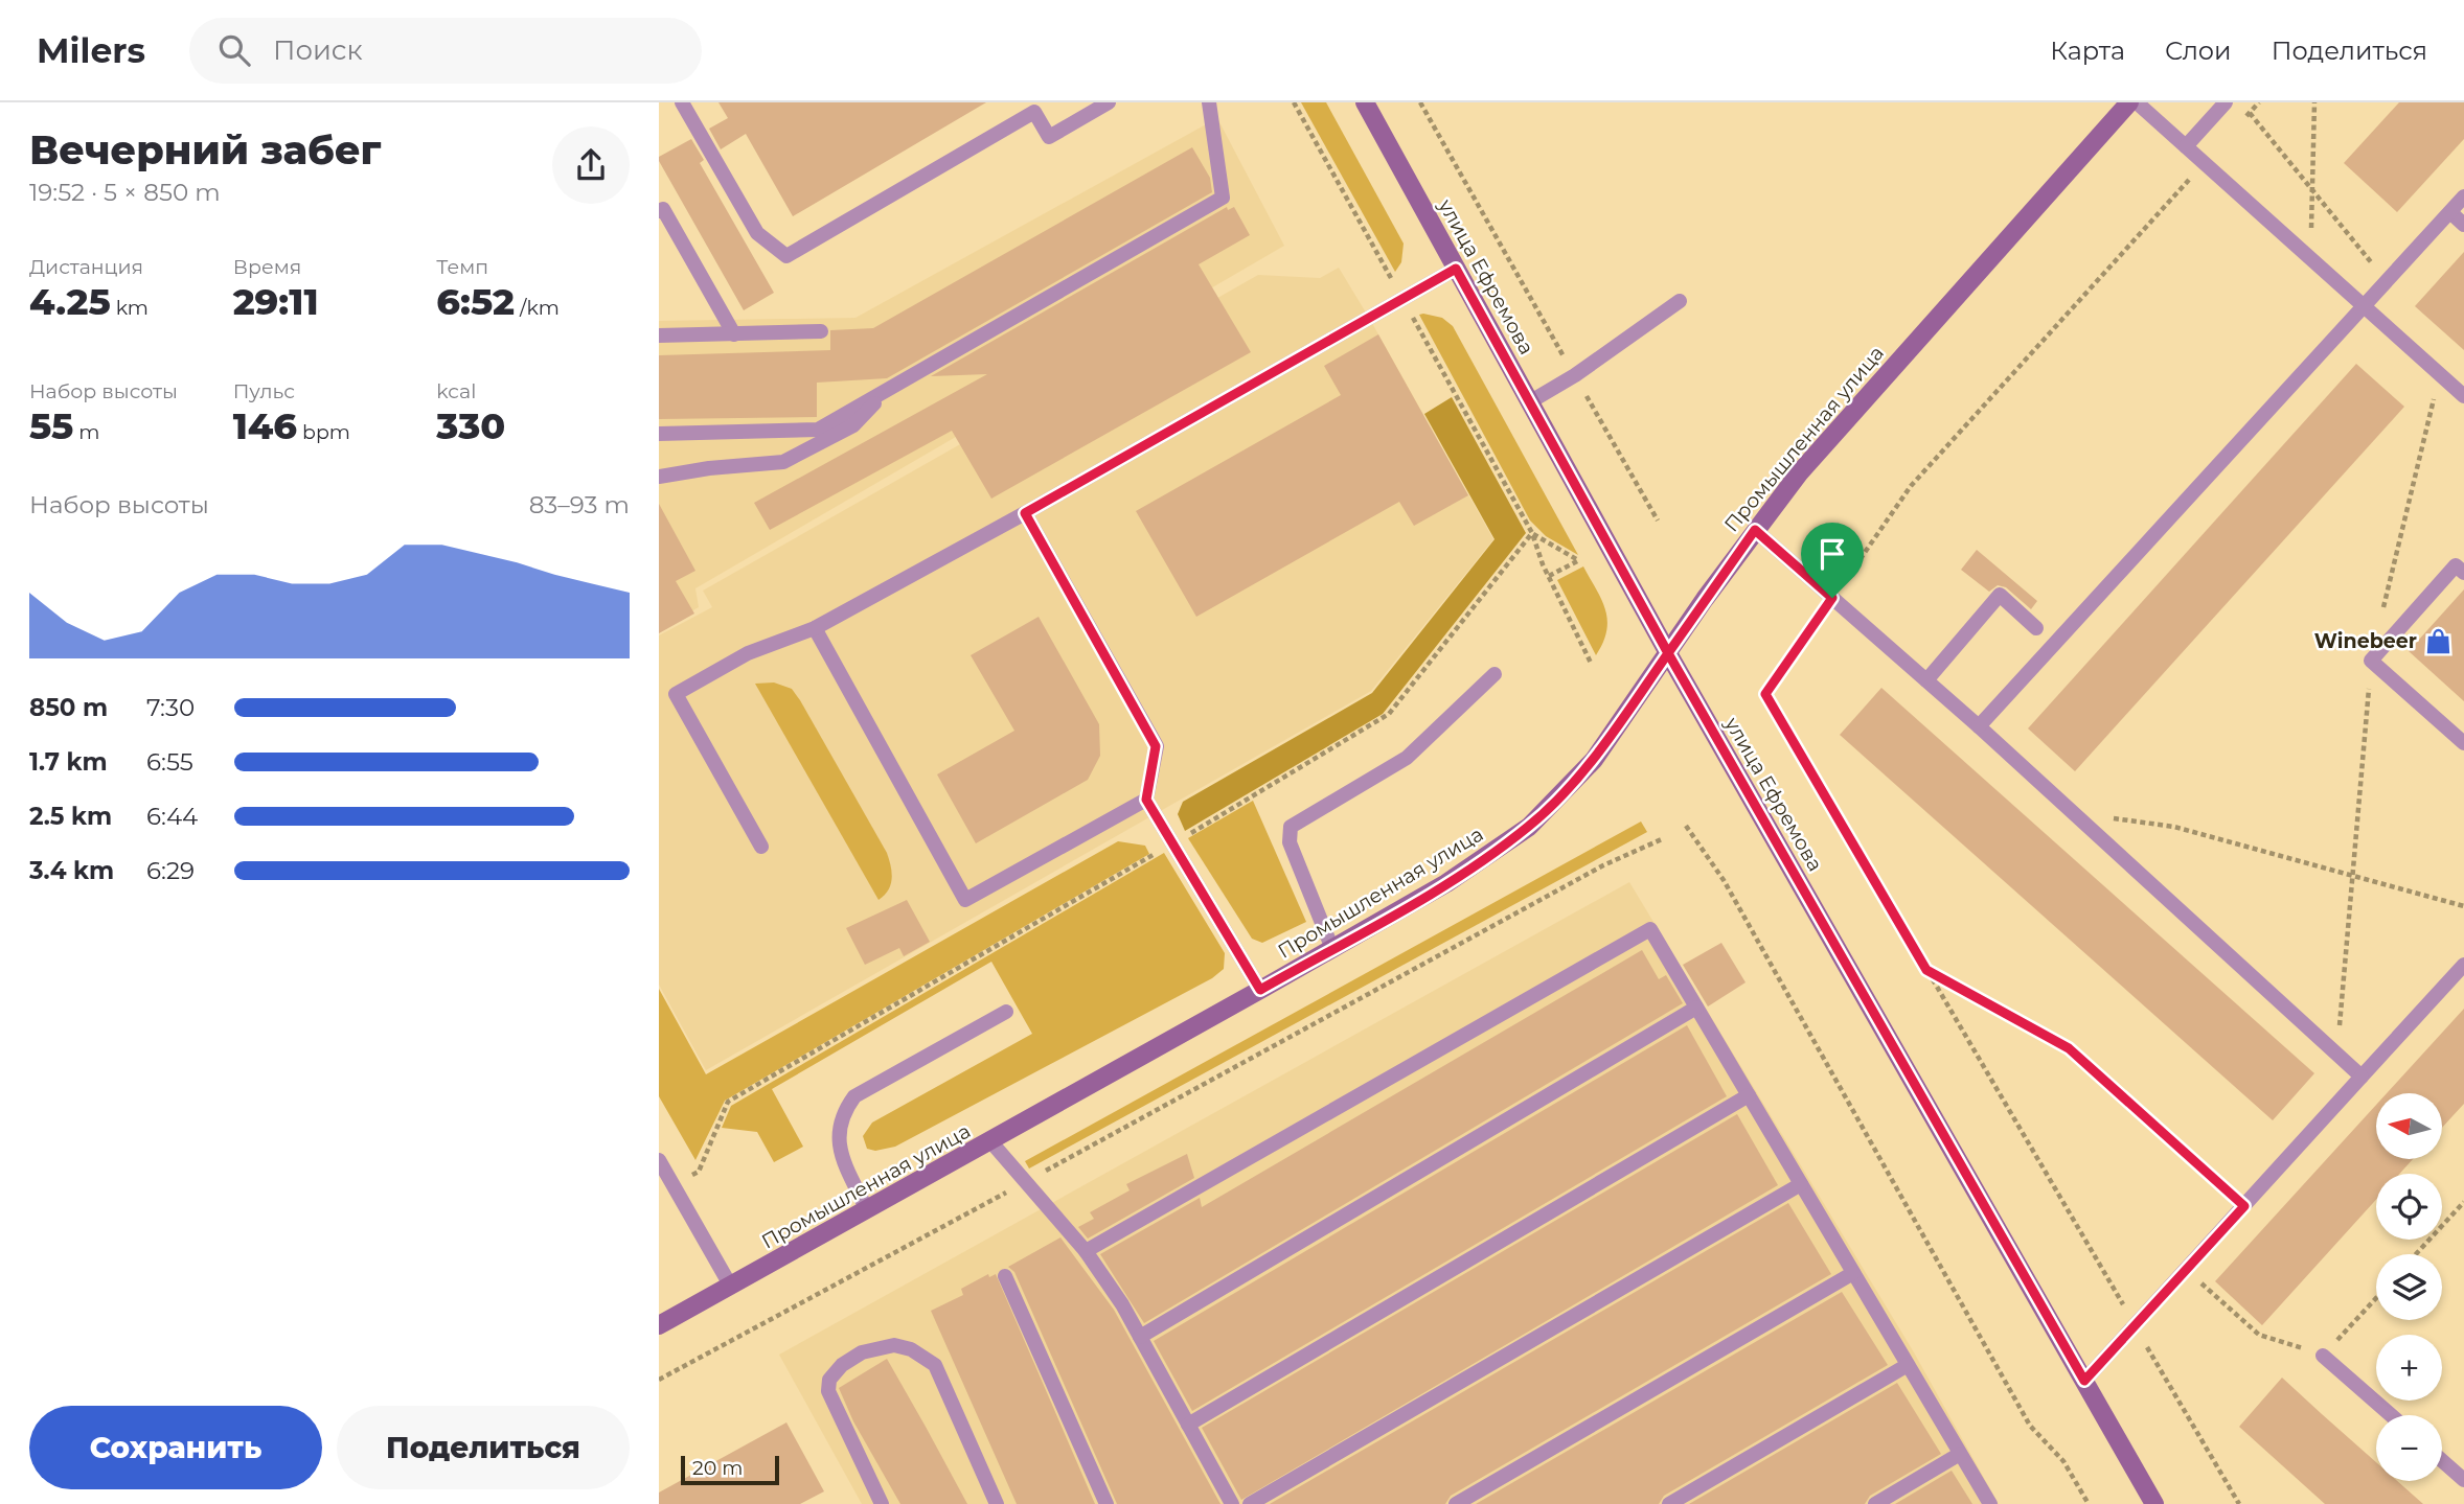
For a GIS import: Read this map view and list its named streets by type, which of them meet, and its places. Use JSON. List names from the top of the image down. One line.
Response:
{"streets":{"street":["улица Ефремова","Промышленная улица"]},"crossings":[["улица Ефремова","Промышленная улица"]],"places":{"shop":["Winebeer"]},"scale_bar":"20 m","north":"left","page":{"header":"Milers","search":"Поиск","nav":["Карта","Слои","Поделиться"],"heading":["Вечерний забег","19:52 · 5 × 850 m"],"stats":[["Дистанция","4.25 km"],["Время","29:11"],["Темп","6:52 /km"],["Набор высоты","55 m"],["Пульс","146 bpm"],["kcal","330"]],"chart":["Набор высоты","83–93 m"],"list":[{"name":"850 m","note":"7:30"},{"name":"1.7 km","note":"6:55"},{"name":"2.5 km","note":"6:44"},{"name":"3.4 km","note":"6:29"}],"map_buttons":["+","−"],"buttons":["Сохранить","Поделиться"],"scale":"20 m"}}
